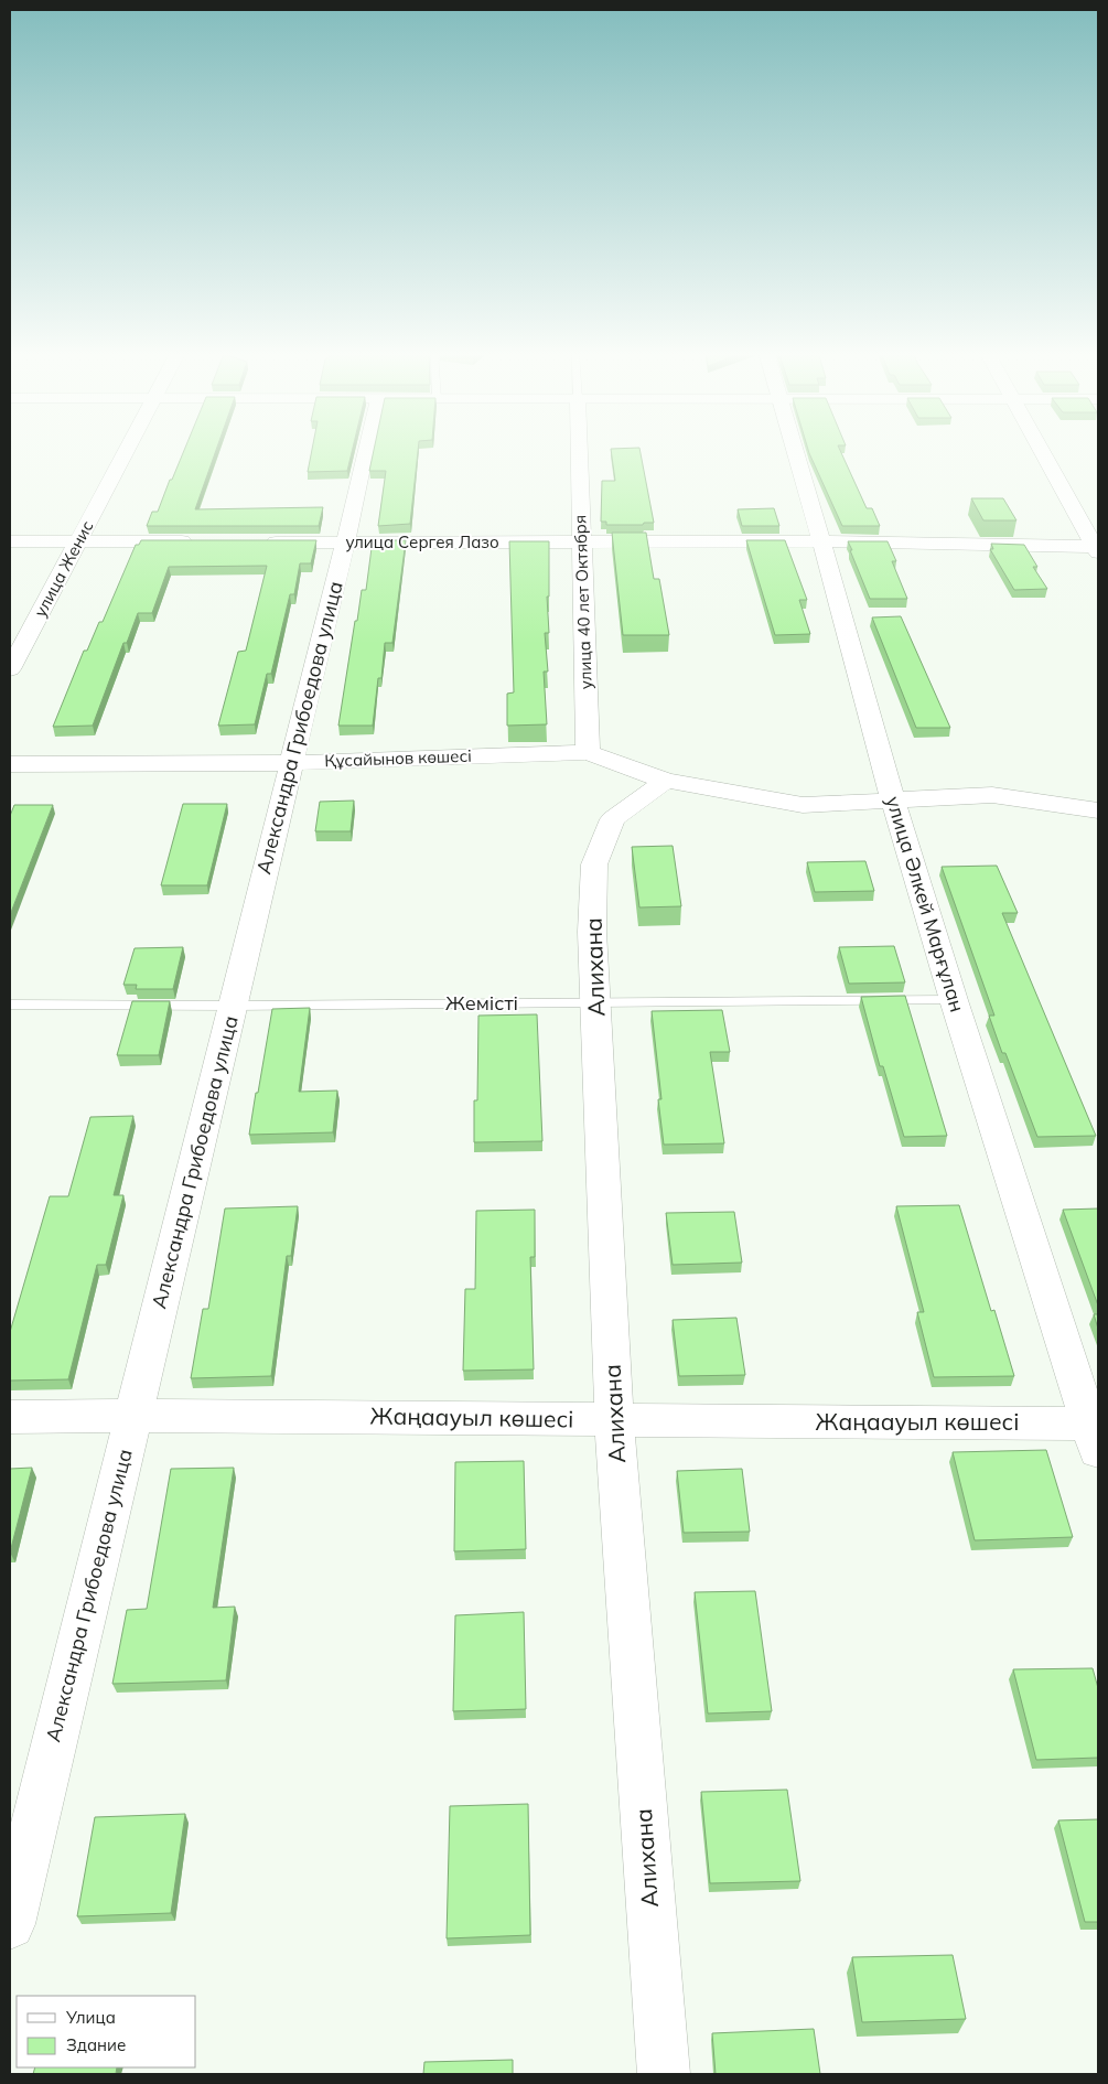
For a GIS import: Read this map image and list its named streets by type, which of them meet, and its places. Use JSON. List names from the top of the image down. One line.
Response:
{"streets":{"street":["улица Сергея Лазо","улица Женис","улица 40 лет Октября","Александра Грибоедова улица","Құсайынов көшесі","улица Әлкей Марғұлан","Алихана","Жаңаауыл көшесі"],"lane":["Жемісті"]},"crossings":[["улица Сергея Лазо","улица 40 лет Октября"],["улица Сергея Лазо","Александра Грибоедова улица"],["улица Сергея Лазо","улица Әлкей Марғұлан"],["улица 40 лет Октября","Құсайынов көшесі"],["Александра Грибоедова улица","Құсайынов көшесі"],["Александра Грибоедова улица","Жемісті"],["Александра Грибоедова улица","Жаңаауыл көшесі"],["улица Әлкей Марғұлан","Жемісті"],["улица Әлкей Марғұлан","Жаңаауыл көшесі"],["Алихана","Жемісті"],["Алихана","Жаңаауыл көшесі"]],"legend":["Улица","Здание"]}
